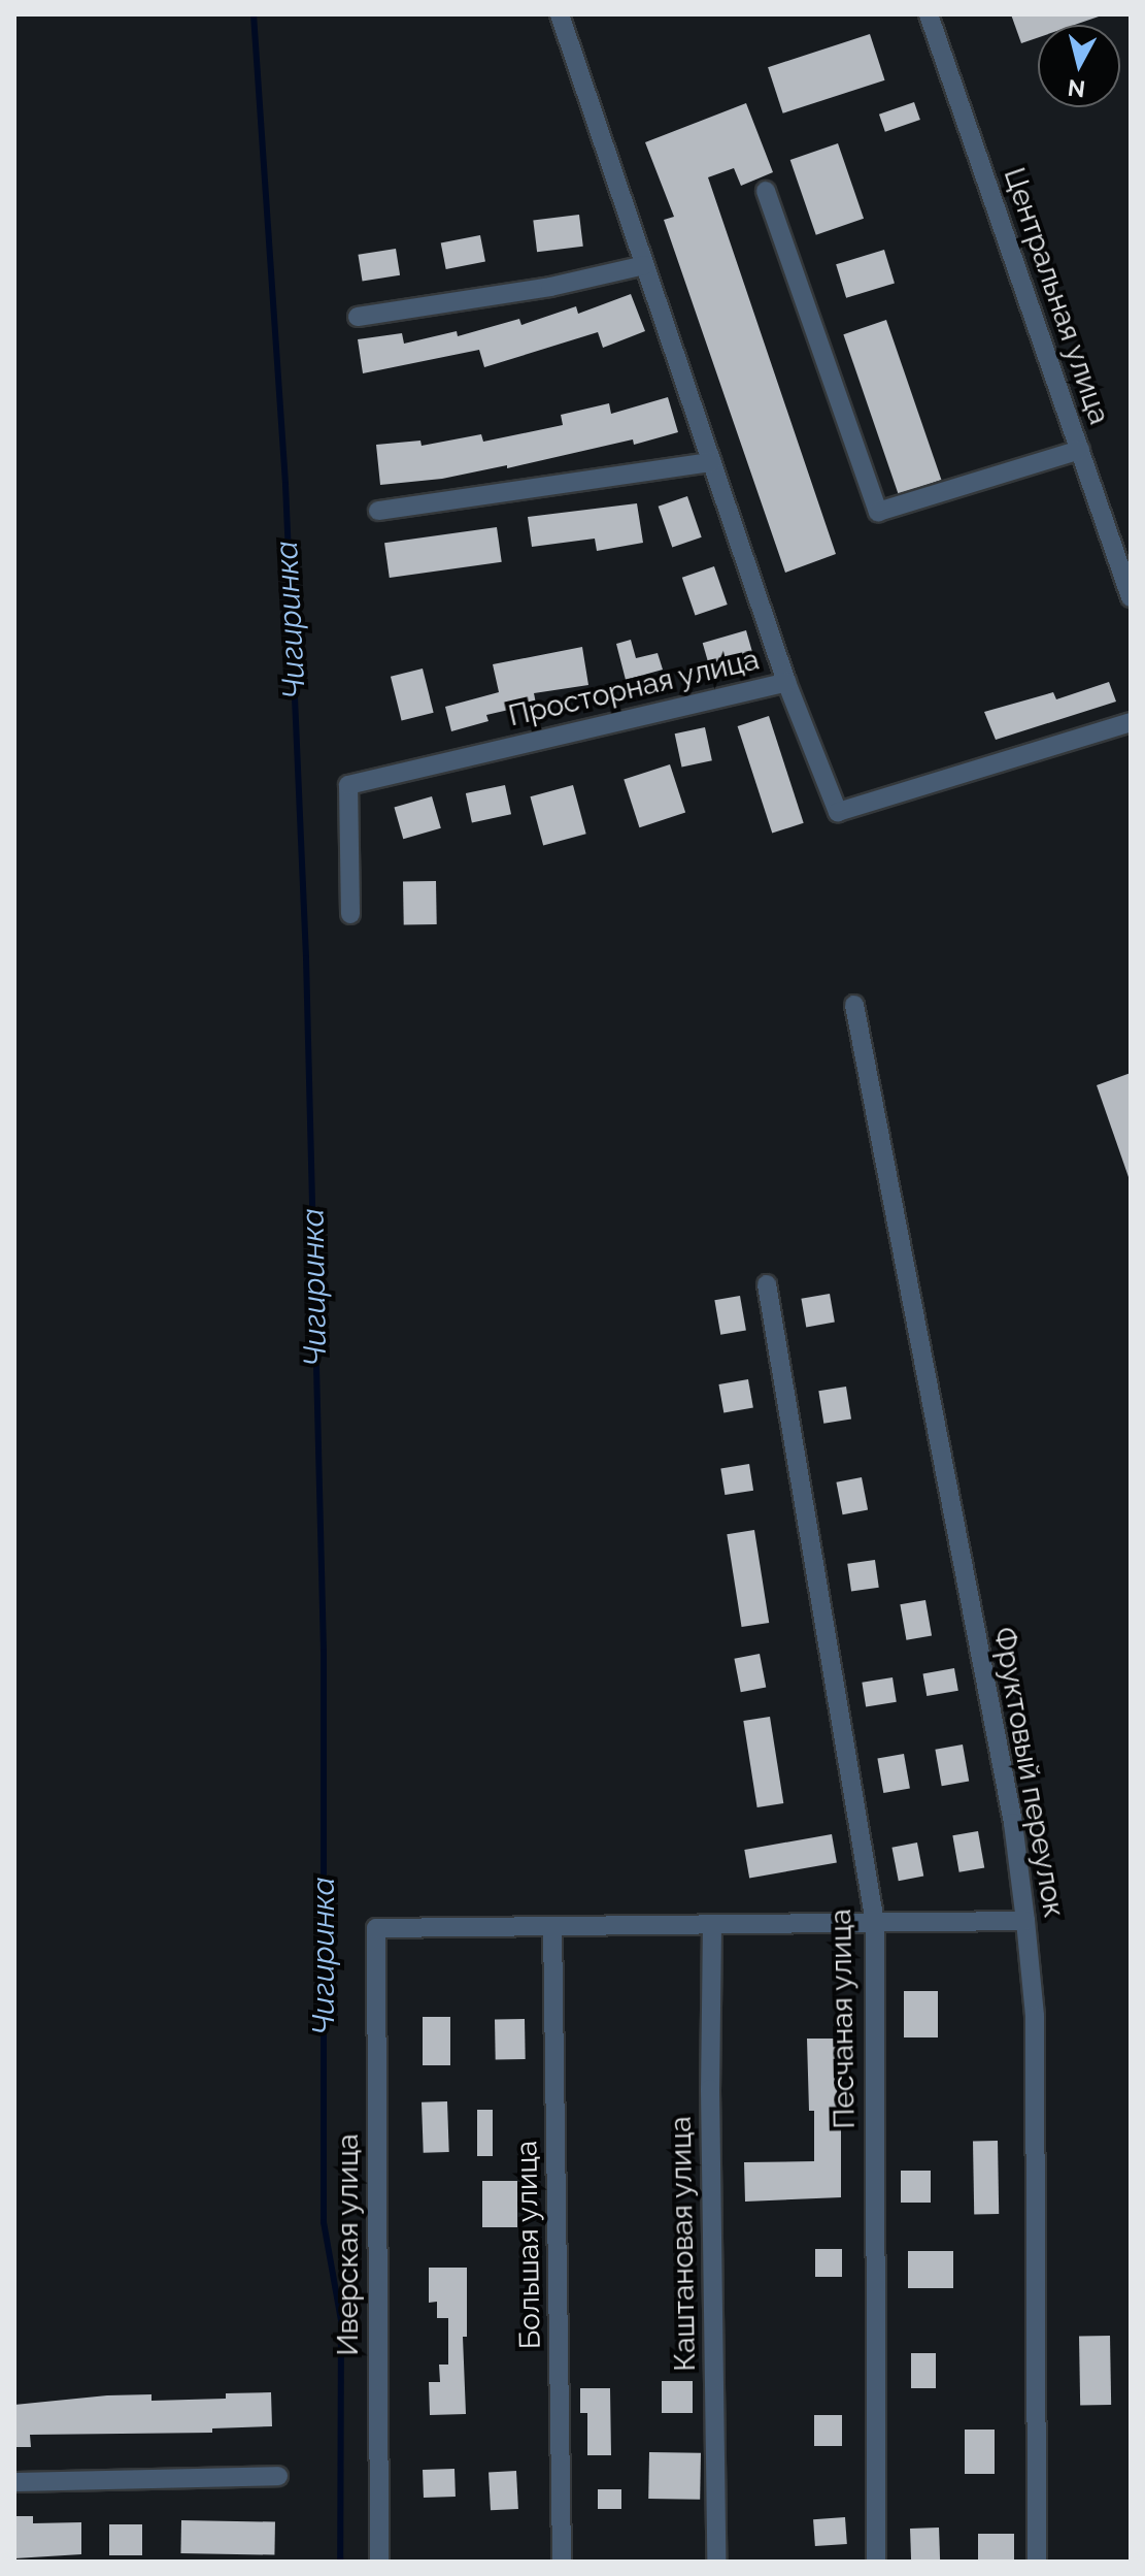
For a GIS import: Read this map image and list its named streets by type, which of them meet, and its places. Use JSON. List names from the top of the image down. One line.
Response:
{"streets":{"street":["Центральная улица","Просторная улица","Фруктовый переулок","Песчаная улица","Каштановая улица","Иверская улица","Большая улица"]},"crossings":[["Иверская улица","Большая улица"]],"water":["Чигиринка"],"north":"bottom"}
